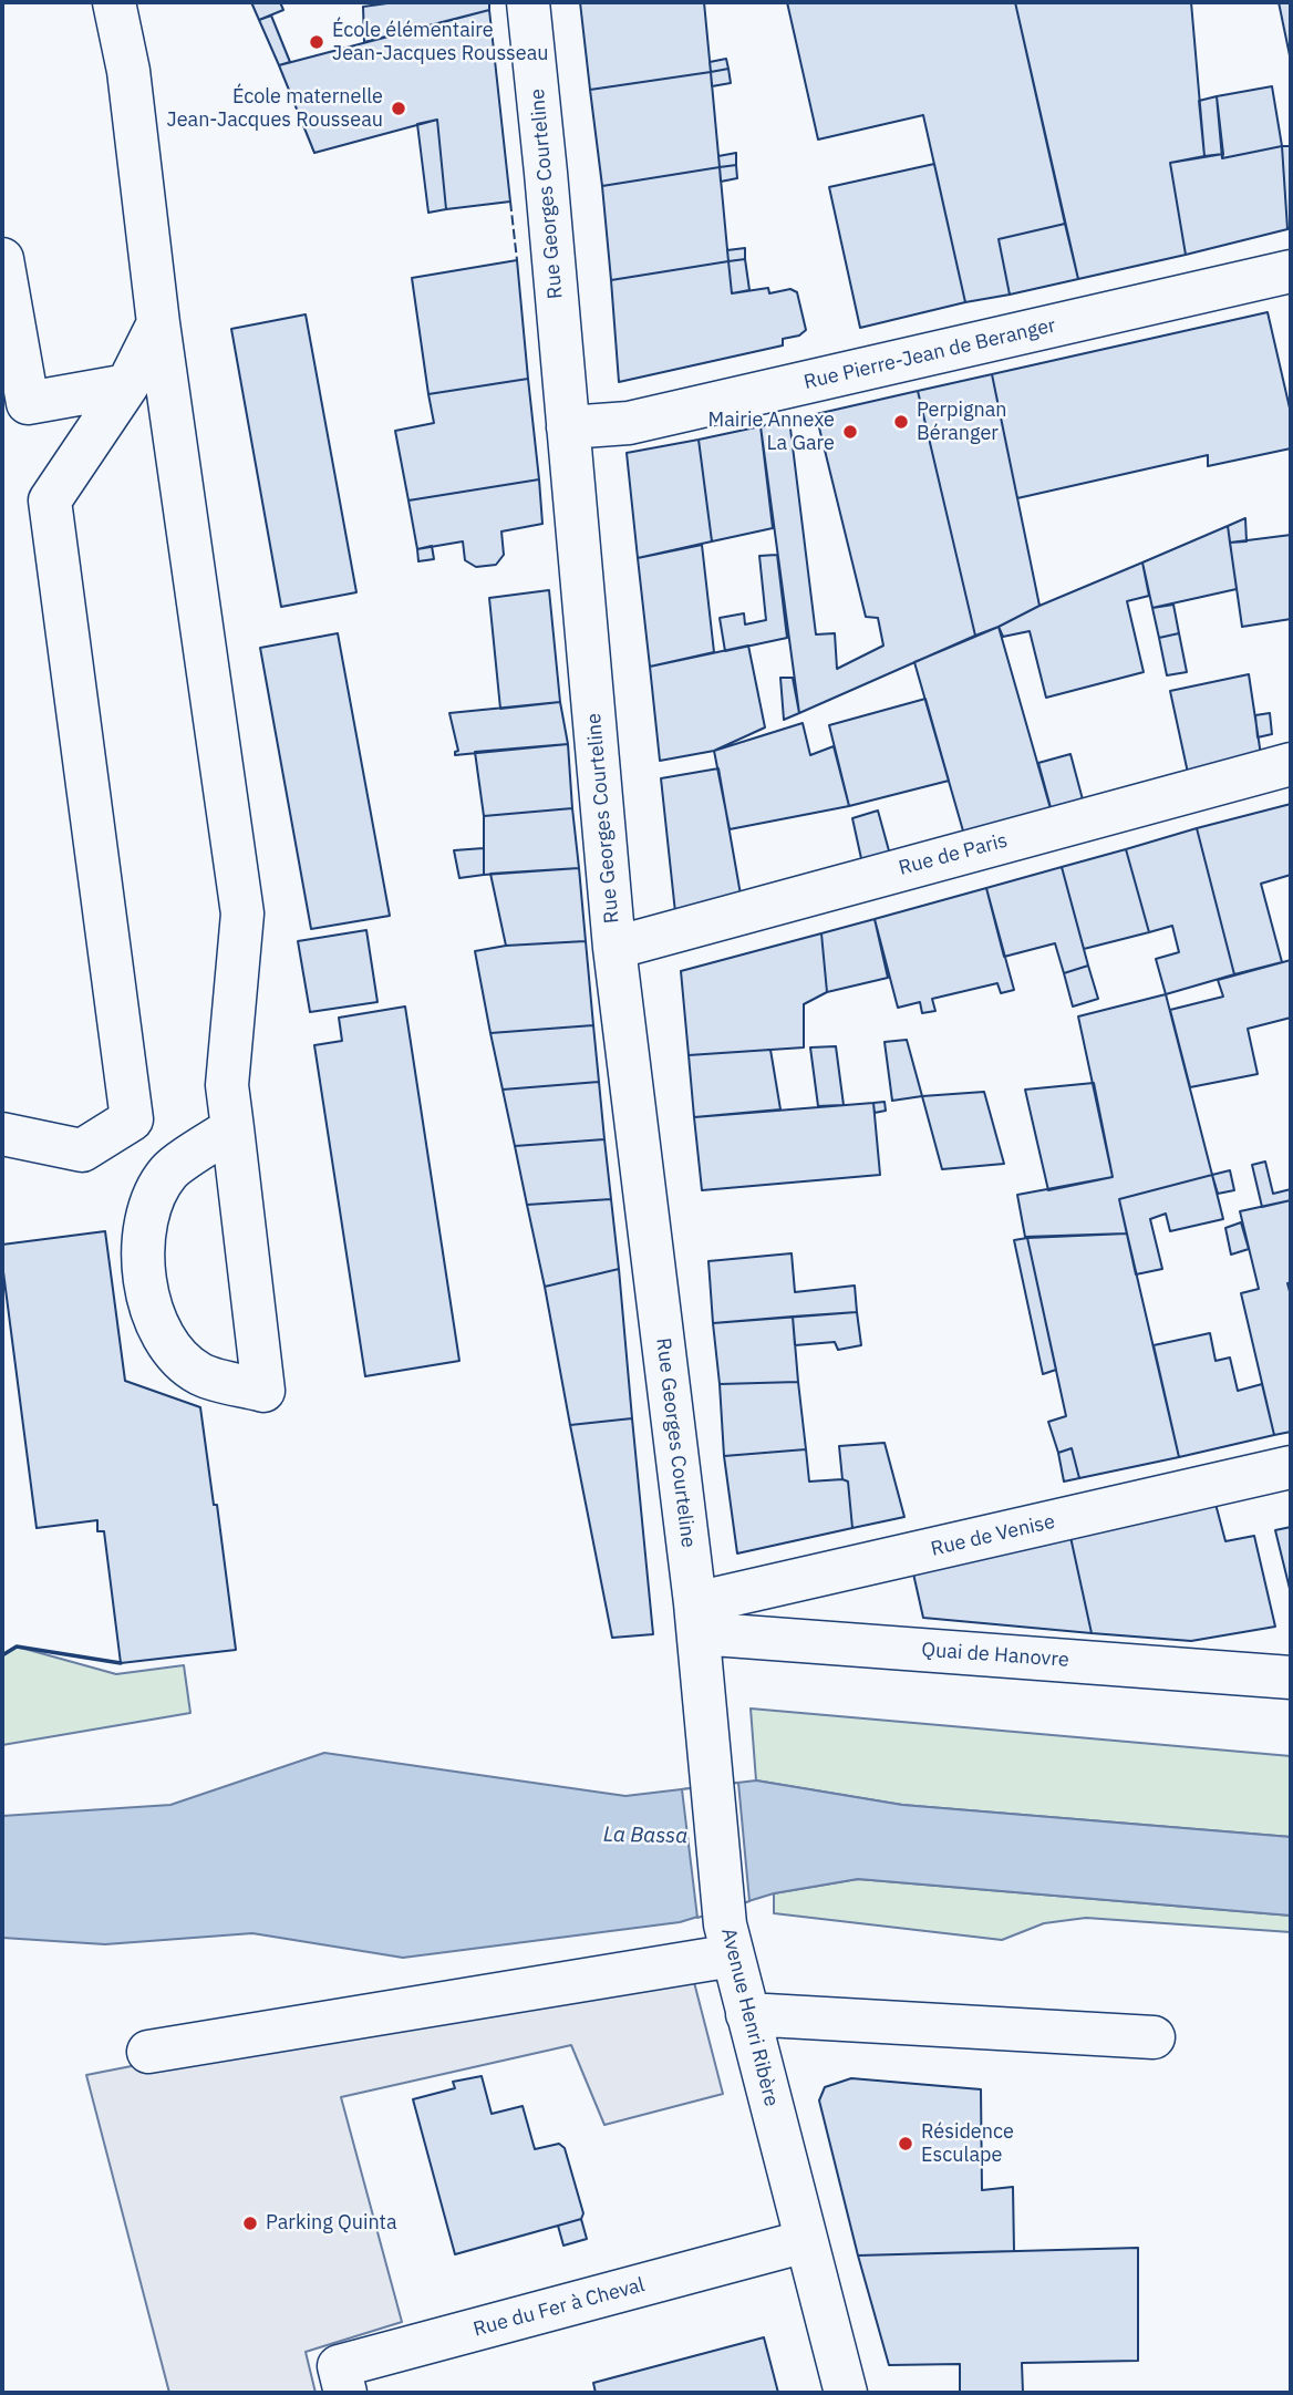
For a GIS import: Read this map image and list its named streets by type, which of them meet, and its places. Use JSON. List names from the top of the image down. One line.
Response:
{"streets":{"street":["Rue Georges Courteline","Rue Pierre-Jean de Beranger","Rue de Paris","Rue de Venise","Quai de Hanovre","Avenue Henri Ribère","Rue du Fer à Cheval"]},"crossings":[["Rue Georges Courteline","Rue Pierre-Jean de Beranger"],["Rue Georges Courteline","Rue de Paris"],["Rue Georges Courteline","Rue de Venise"],["Rue Georges Courteline","Quai de Hanovre"],["Rue Georges Courteline","Avenue Henri Ribère"],["Rue de Venise","Quai de Hanovre"],["Rue de Venise","Avenue Henri Ribère"],["Quai de Hanovre","Avenue Henri Ribère"],["Avenue Henri Ribère","Rue du Fer à Cheval"]],"water":["La Bassa"],"places":["École élémentaire Jean-Jacques Rousseau","École maternelle Jean-Jacques Rousseau","Perpignan Béranger","Mairie Annexe La Gare","Résidence Esculape","Parking Quinta"]}
